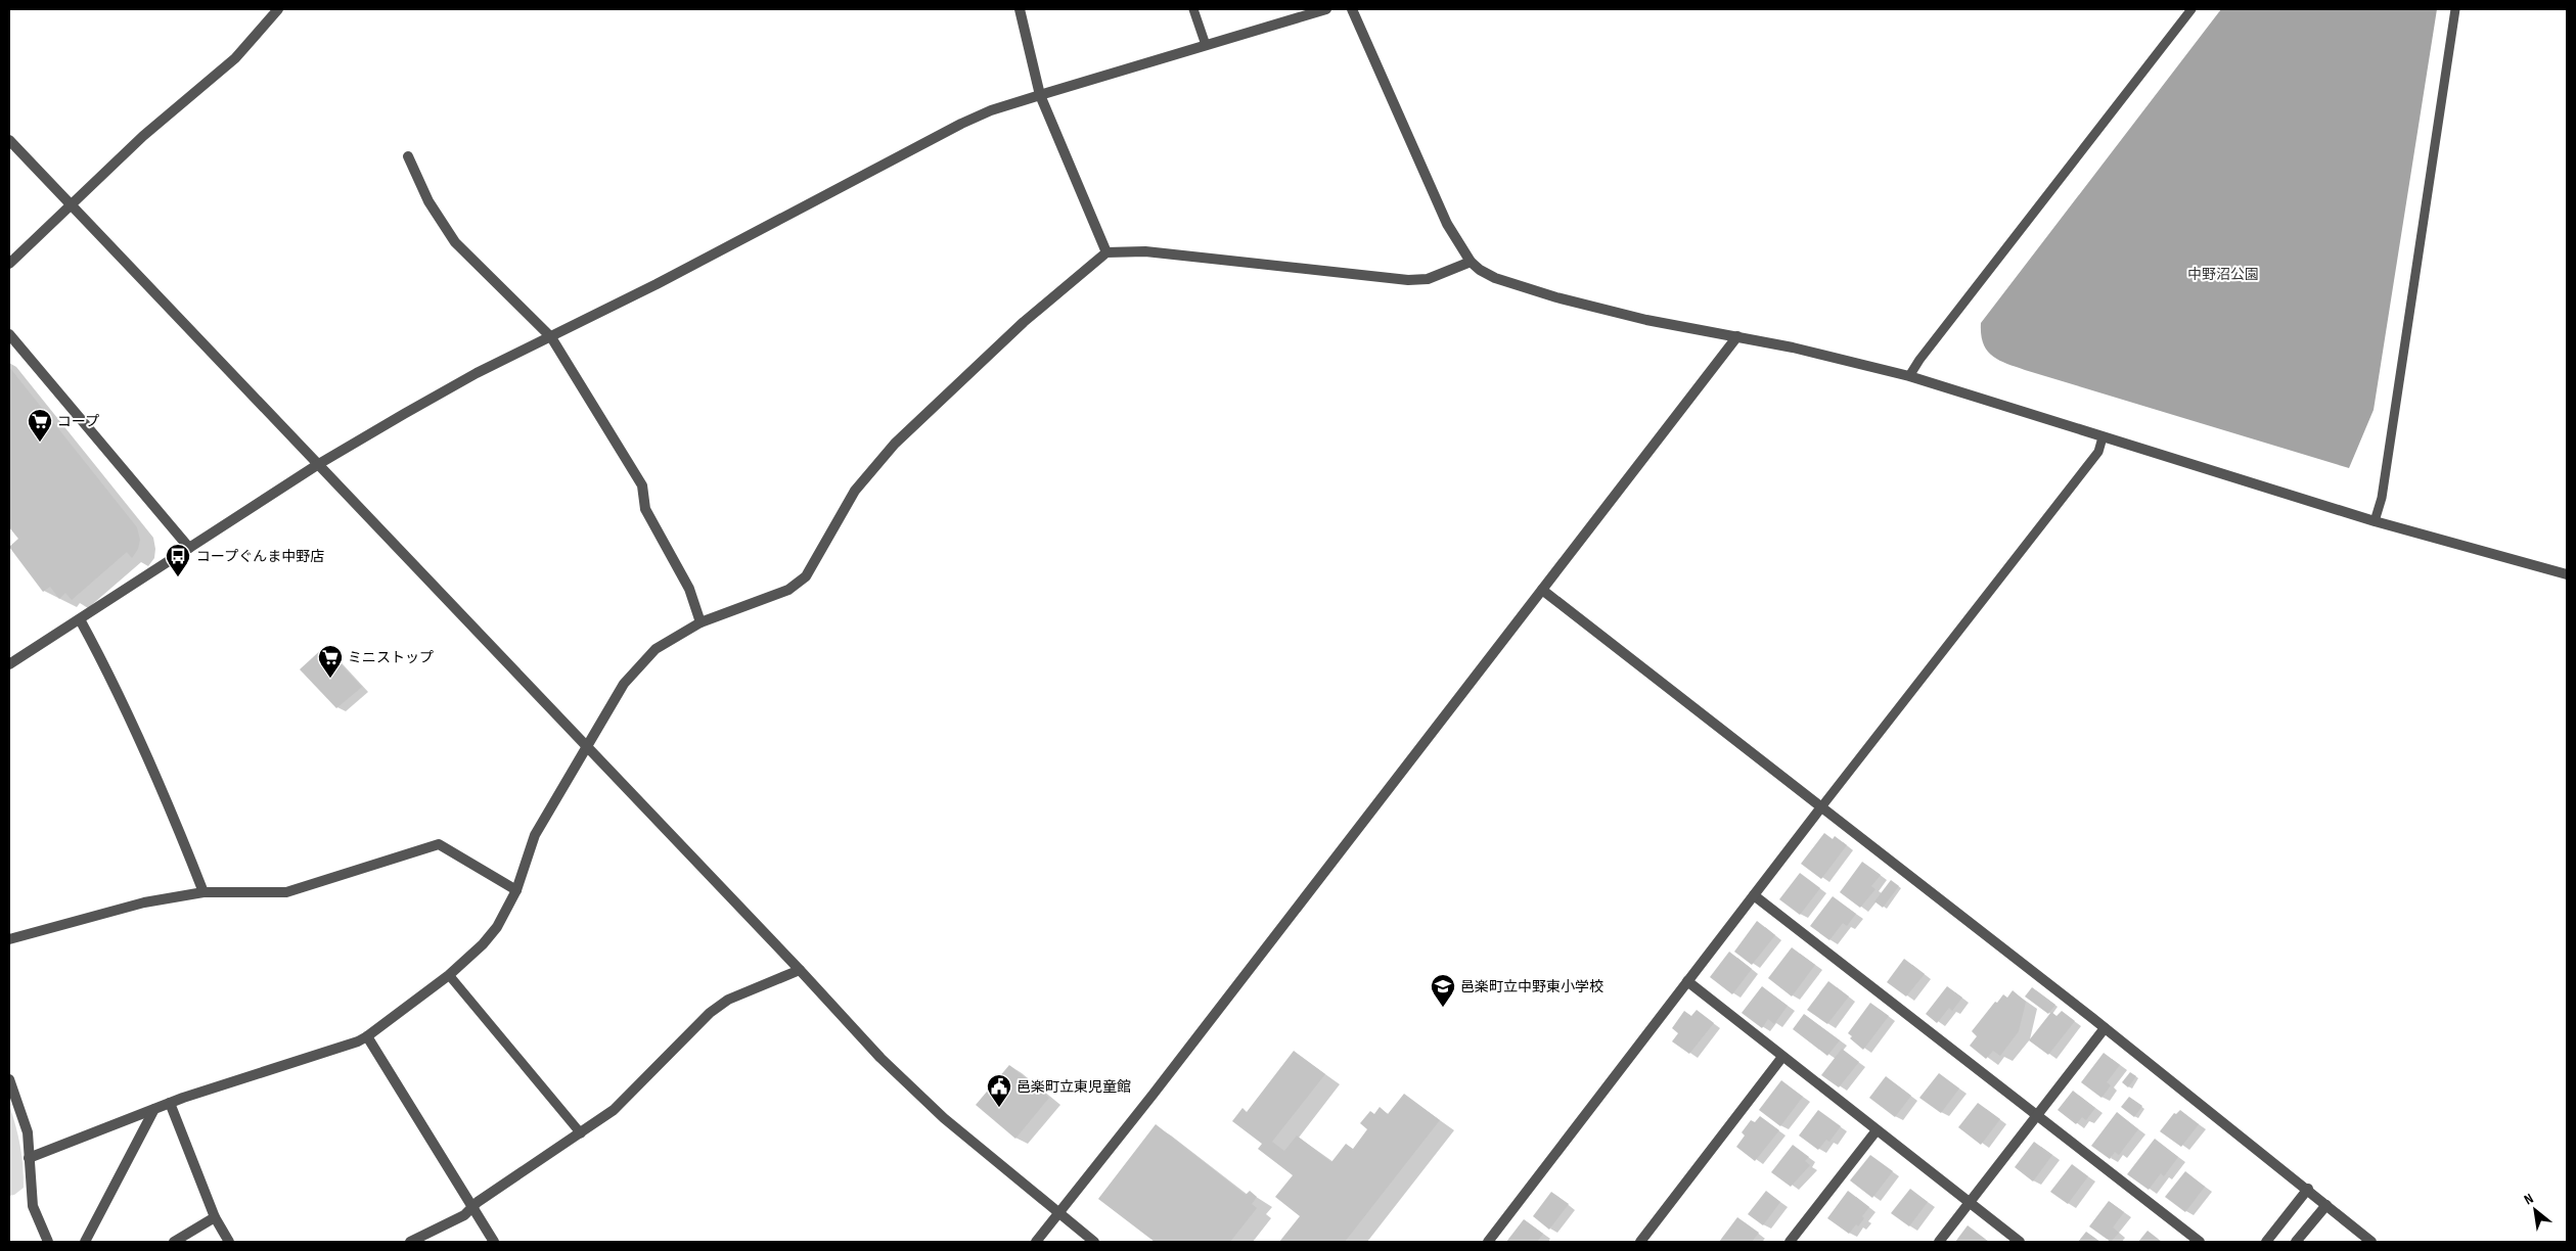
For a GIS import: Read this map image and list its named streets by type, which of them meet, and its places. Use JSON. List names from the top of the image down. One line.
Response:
{"parks":["中野沼公園"],"places":{"supermarket":["コープ","ミニストップ"],"bus stop":["コープぐんま中野店"],"school or university":["邑楽町立中野東小学校"],"public building":["邑楽町立東児童館"]},"north":"top left"}
